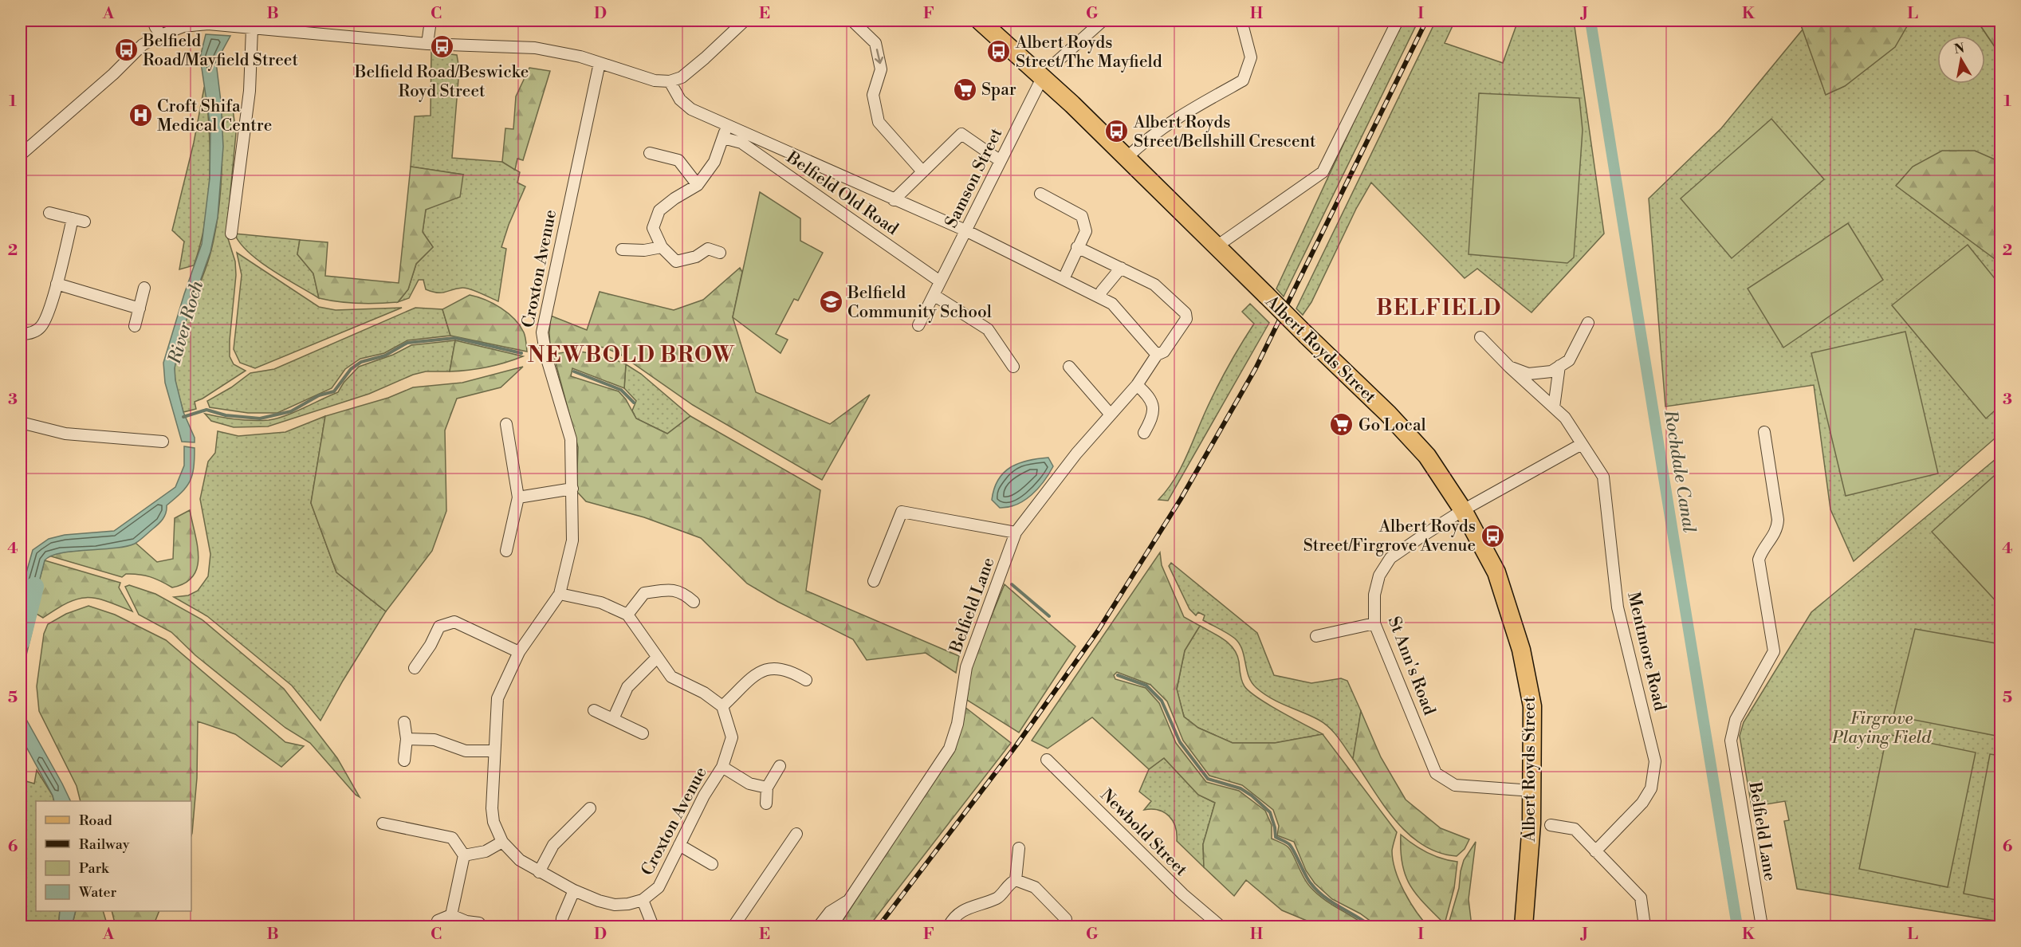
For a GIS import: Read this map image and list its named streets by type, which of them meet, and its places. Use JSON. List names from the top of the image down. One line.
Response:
{"streets":{"main road":["Albert Royds Street"],"street":["Samson Street","Belfield Old Road","Croxton Avenue","Belfield Lane","Mentmore Road","St Ann's Road","Newbold Street"]},"crossings":[["Samson Street","Belfield Old Road"],["Samson Street","Albert Royds Street"],["Albert Royds Street","St Ann's Road"],["Mentmore Road","St Ann's Road"]],"districts":["BELFIELD","NEWBOLD BROW"],"water":["River Roch","Rochdale Canal"],"parks":["Firgrove Playing Field"],"places":{"bus stop":["Belfield Road/Beswicke Royd Street","Belfield Road/Mayfield Street","Albert Royds Street/The Mayfield","Albert Royds Street/Bellshill Crescent","Albert Royds Street/Firgrove Avenue"],"supermarket":["Spar","Go Local"],"hospital":["Croft Shifa Medical Centre"],"school or university":["Belfield Community School"]},"legend":["Road","Railway","Park","Water"],"north":"top","grid":{"columns":["A","B","C","D","E","F","G","H","I","J","K","L"],"rows":["1","2","3","4","5","6"]}}
